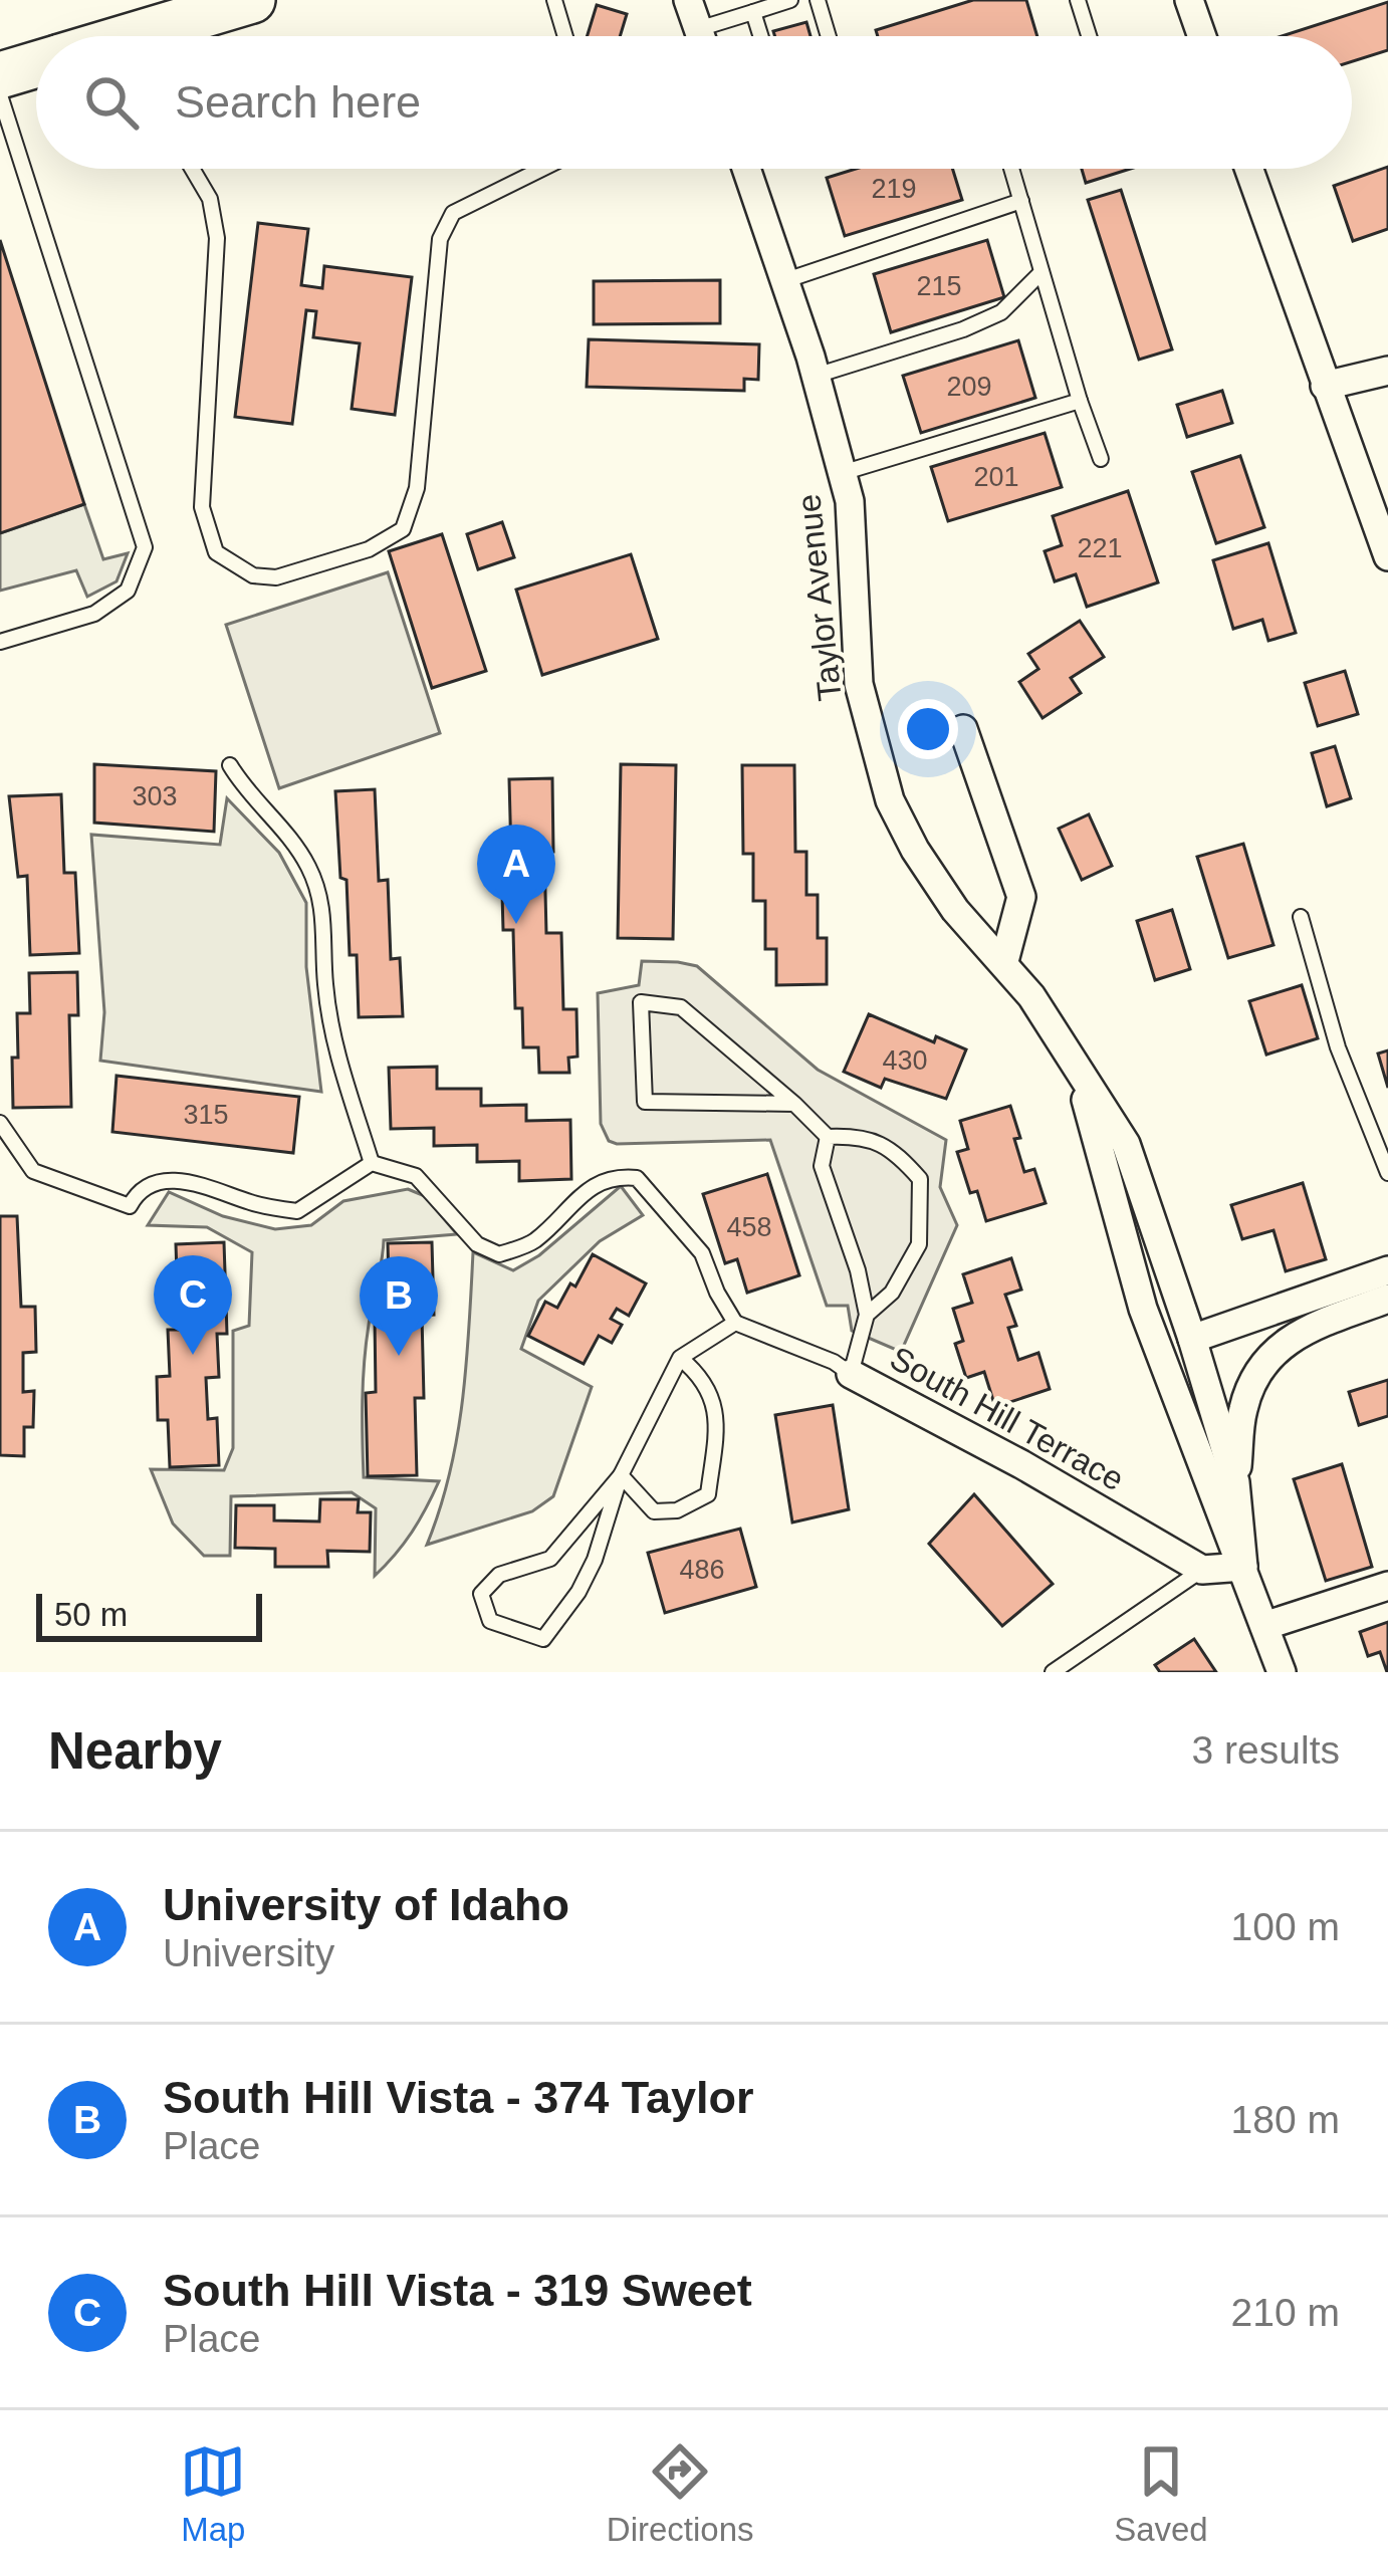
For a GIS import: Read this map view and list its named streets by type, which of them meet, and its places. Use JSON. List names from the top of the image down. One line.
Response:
{"streets":{"street":["Taylor Avenue","South Hill Terrace"]},"house_numbers":["219","215","209","201","221","303","430","315","458","486"],"scale_bar":"50 m","page":{"search":"Search here","pins":["A","C","B"],"scale":"50 m","heading":["Nearby","3 results"],"list":[{"mark":"A","name":"University of Idaho","note":"University","value":"100 m"},{"mark":"B","name":"South Hill Vista - 374 Taylor","note":"Place","value":"180 m"},{"mark":"C","name":"South Hill Vista - 319 Sweet","note":"Place","value":"210 m"}],"nav":["Map","Directions","Saved"]}}
